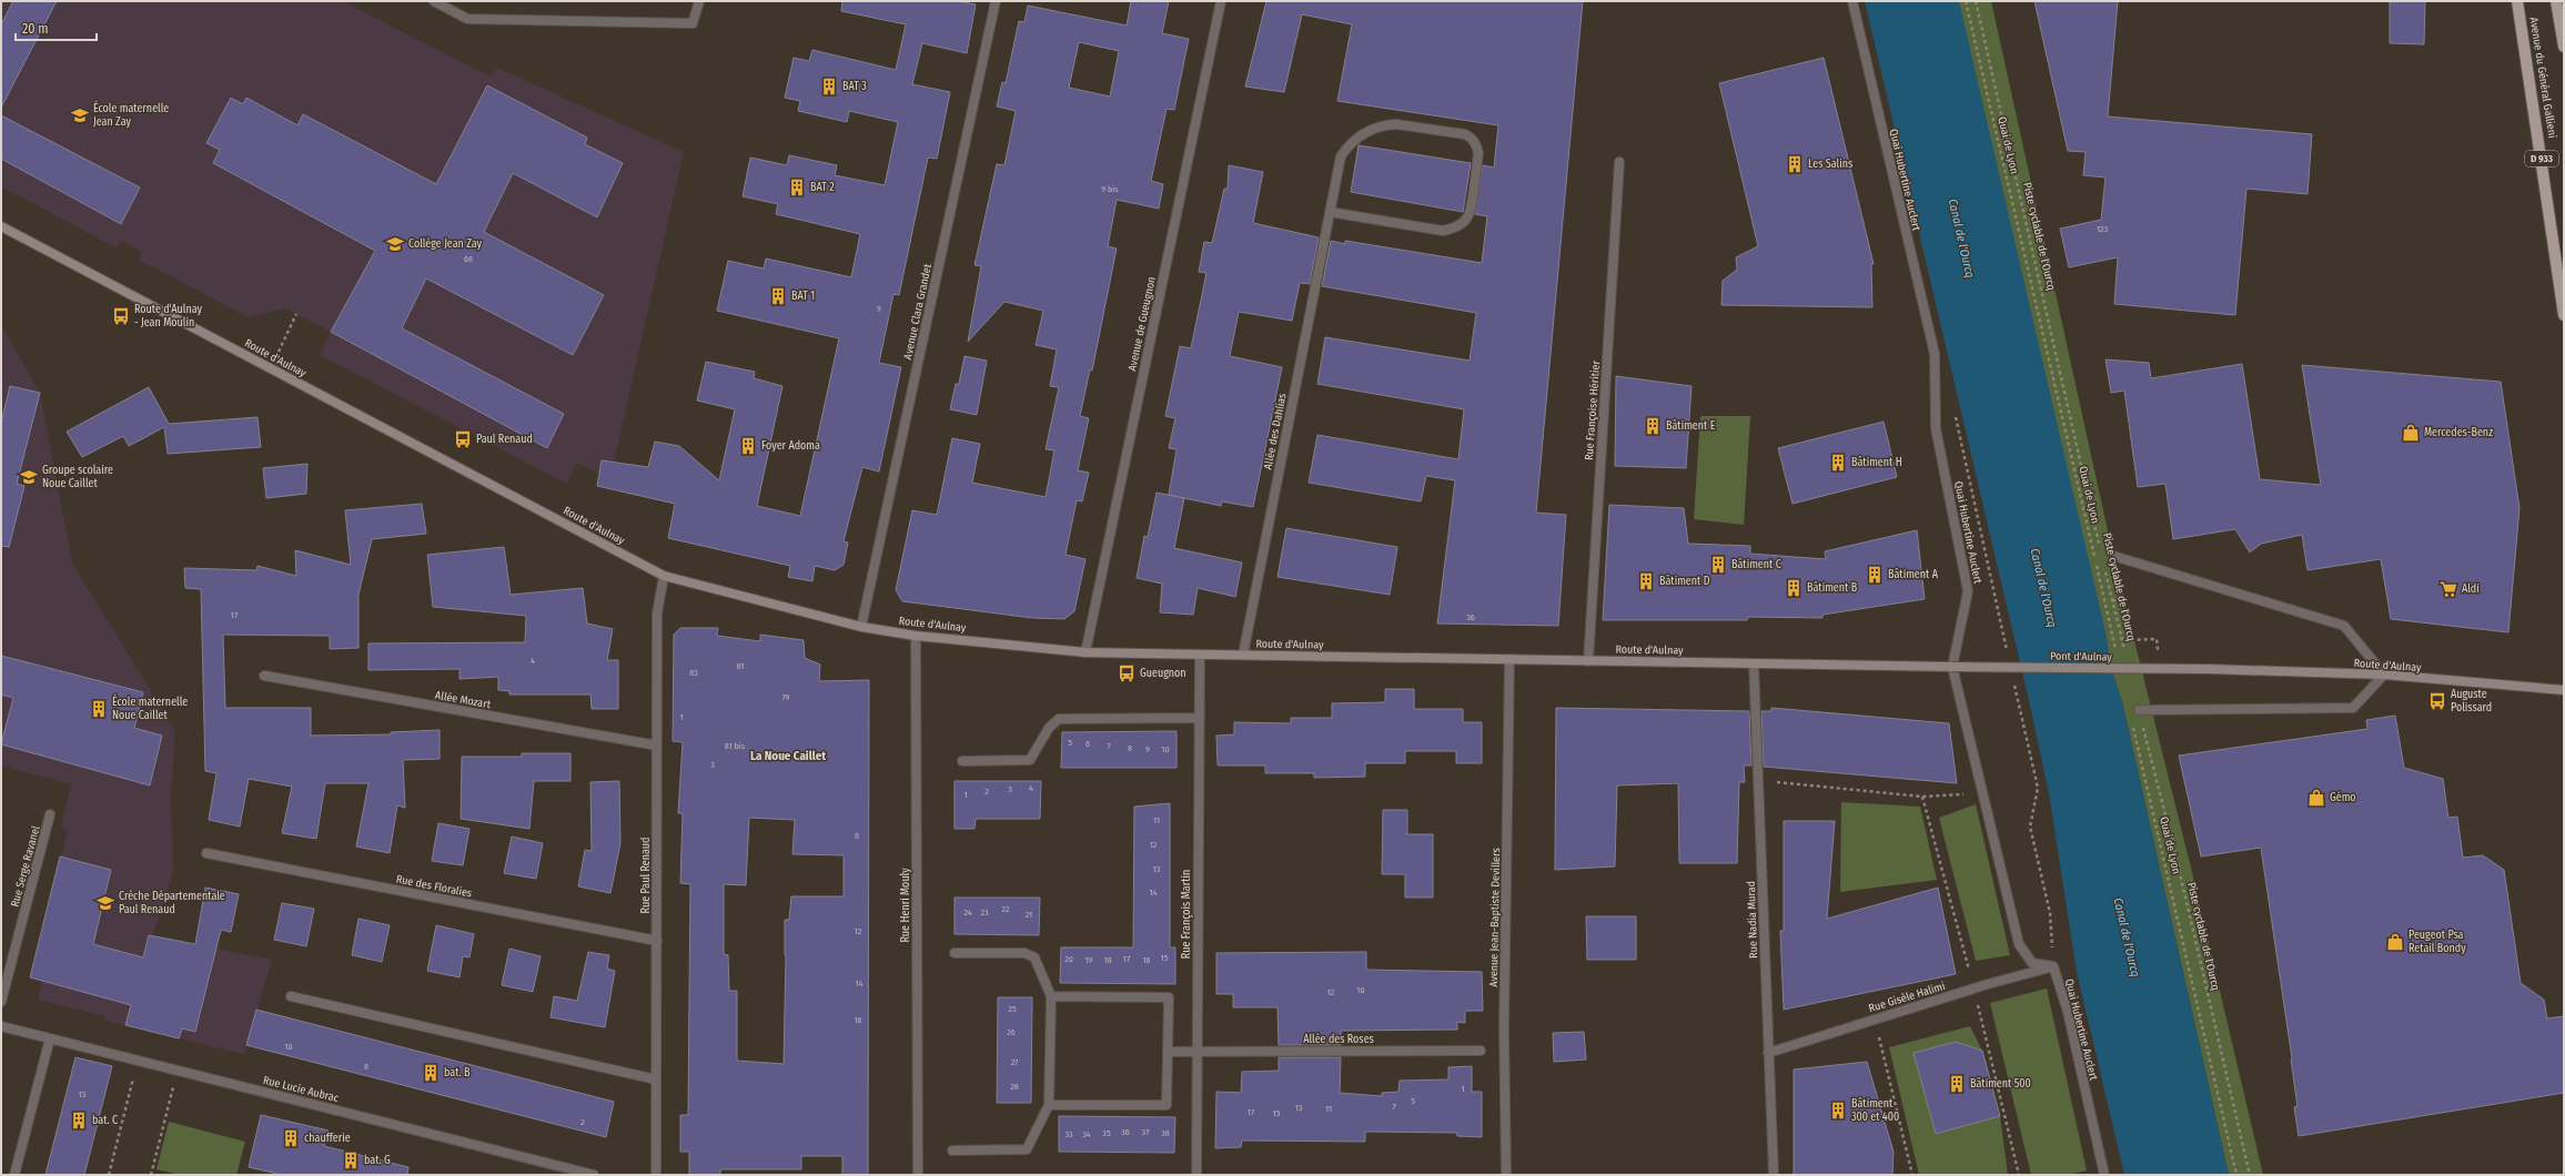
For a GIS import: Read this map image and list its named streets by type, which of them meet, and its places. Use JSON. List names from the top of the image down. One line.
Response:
{"streets":{"main road":["Avenue du Général Gallieni","D 933"],"street":["Quai Hubertine Auclert","Avenue Clara Grandet","Avenue de Gueugnon","Route d'Aulnay","Rue Françoise Héritier","Allée des Dahlias","Pont d'Aulnay","Allée Mozart","Rue Serge Ravanel","Rue Paul Renaud","Rue des Floralies","Rue Henri Mouly","Rue François Martin","Avenue Jean-Baptiste Devillers","Rue Nadia Murad","Rue Gisèle Halimi","Allée des Roses","Rue Lucie Aubrac"],"path":["Quai de Lyon","Piste cyclable de l'Ourcq"]},"crossings":[["Quai Hubertine Auclert","Route d'Aulnay"],["Quai Hubertine Auclert","Pont d'Aulnay"],["Quai Hubertine Auclert","Rue Gisèle Halimi"],["Avenue Clara Grandet","Route d'Aulnay"],["Avenue de Gueugnon","Route d'Aulnay"],["Route d'Aulnay","Rue Françoise Héritier"],["Route d'Aulnay","Allée des Dahlias"],["Route d'Aulnay","Pont d'Aulnay"],["Route d'Aulnay","Rue Paul Renaud"],["Route d'Aulnay","Rue Henri Mouly"],["Route d'Aulnay","Rue François Martin"],["Route d'Aulnay","Avenue Jean-Baptiste Devillers"],["Route d'Aulnay","Rue Nadia Murad"],["Allée Mozart","Rue Paul Renaud"],["Rue Paul Renaud","Rue des Floralies"],["Rue François Martin","Allée des Roses"],["Rue Nadia Murad","Rue Gisèle Halimi"]],"districts":["La Noue Caillet"],"water":["Canal de l'Ourcq"],"places":{"building":["BAT 3","Les Salins","BAT 2","BAT 1","Bâtiment E","Foyer Adoma","Bâtiment H","Bâtiment C","Bâtiment A","Bâtiment D","Bâtiment B","École maternelle Noue Caillet","bat. B","Bâtiment 500","Bâtiment 300 et 400","bat. C","chaufferie","bat. G"],"school or university":["École maternelle Jean Zay","Collège Jean Zay","Groupe scolaire Noue Caillet","Crèche Départementale Paul Renaud"],"bus stop":["Route d'Aulnay - Jean Moulin","Paul Renaud","Gueugnon","Auguste Polissard"],"shop":["Mercedes-Benz","Gémo","Peugeot Psa Retail Bondy"],"supermarket":["Aldi"]},"house_numbers":["9 bis","123","68","9","17","36","4","81","83","79","1","5","6","81 bis","7","8","9","10","3","4","3","2","1","11","8","12","13","14","22","24","23","21","12","15","20","17","19","18","16","14","10","12","25","16","26","10","27","8","28","1","13","5","7","13","11","17","15","2","36","37","35","38","33","34"],"scale_bar":"20 m"}
